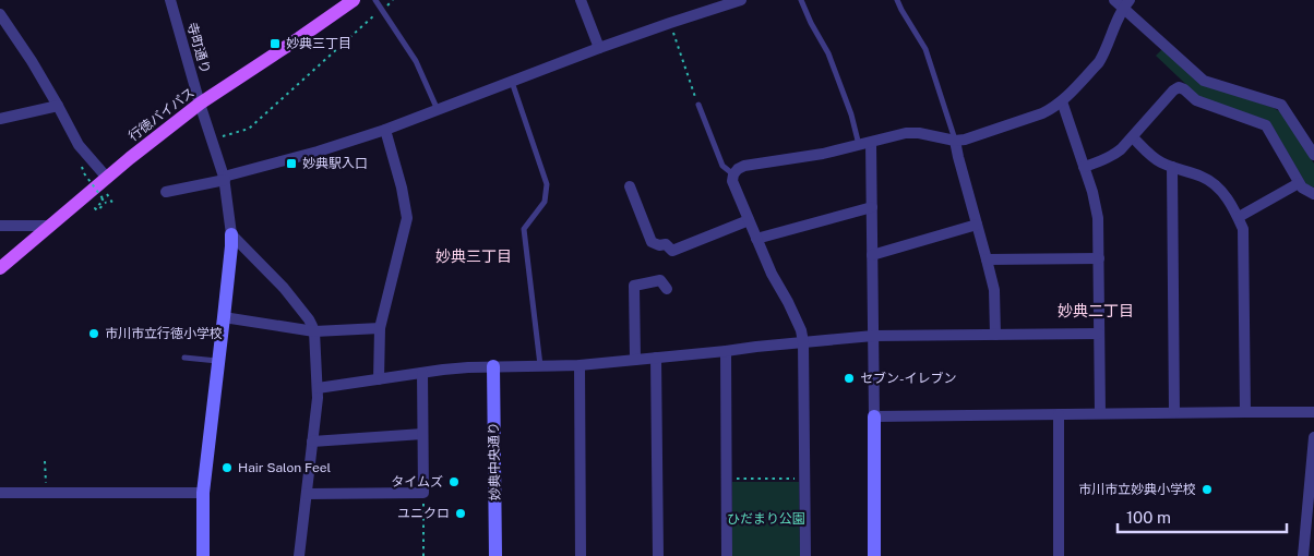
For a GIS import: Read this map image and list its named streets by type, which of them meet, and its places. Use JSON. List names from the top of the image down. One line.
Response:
{"streets":{"main road":["行徳バイパス"],"street":["寺町通り","妙典中央通り"]},"crossings":[["寺町通り","行徳バイパス"]],"districts":["妙典三丁目","妙典二丁目"],"parks":["ひだまり公園"],"places":{"transit":["妙典三丁目","妙典駅入口"],"other":["市川市立行徳小学校","セブン-イレブン","Hair Salon Feel","タイムズ","市川市立妙典小学校","ユニクロ"]},"scale_bar":"100 m"}
